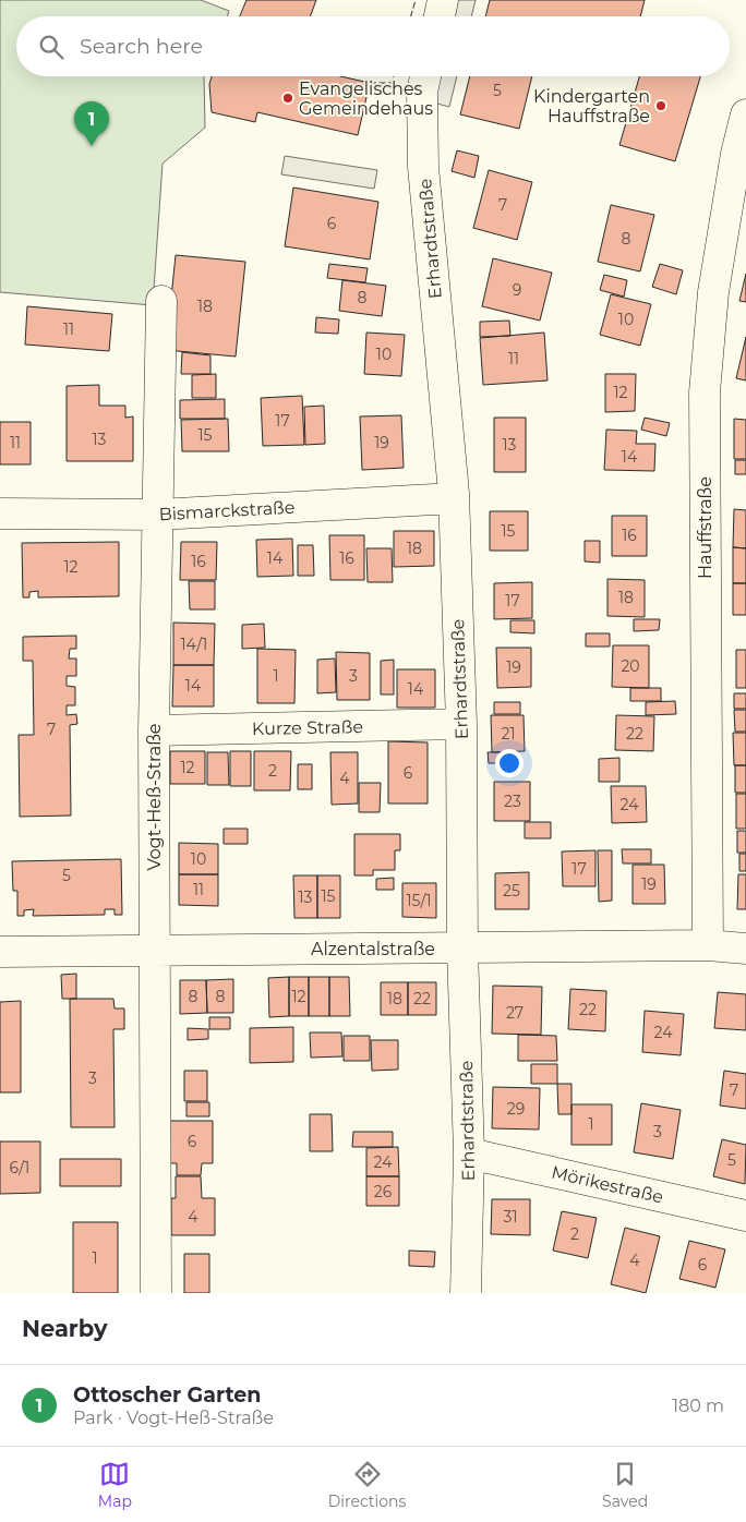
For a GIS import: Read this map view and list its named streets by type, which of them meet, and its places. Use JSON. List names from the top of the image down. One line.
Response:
{"streets":{"street":["Erhardtstraße","Bismarckstraße","Hauffstraße","Kurze Straße","Vogt-Heß-Straße","Alzentalstraße","Mörikestraße"]},"crossings":[["Erhardtstraße","Bismarckstraße"],["Erhardtstraße","Kurze Straße"],["Erhardtstraße","Alzentalstraße"],["Erhardtstraße","Mörikestraße"],["Bismarckstraße","Vogt-Heß-Straße"],["Hauffstraße","Alzentalstraße"],["Kurze Straße","Vogt-Heß-Straße"],["Vogt-Heß-Straße","Alzentalstraße"]],"places":["Evangelisches Gemeindehaus","Kindergarten Hauffstraße"],"house_numbers":["5","7","6","8","9","8","18","10","11","10","11","12","17","15","13","11","19","13","14","15","16","18","14","16","16","12","18","17","14/1","20","19","1","3","14","14","7","21","22","12","2","6","4","23","24","10","17","5","19","11","25","15","13","15/1","8","8","12","18","22","22","27","24","3","7","29","1","3","6","5","24","6/1","26","4","31","2","1","4","6"],"page":{"search":"Search here","pins":"1","heading":"Nearby","list":[{"mark":"1","name":"Ottoscher Garten","note":"Park · Vogt-Heß-Straße","value":"180 m"}],"nav":["Map","Directions","Saved"]}}
